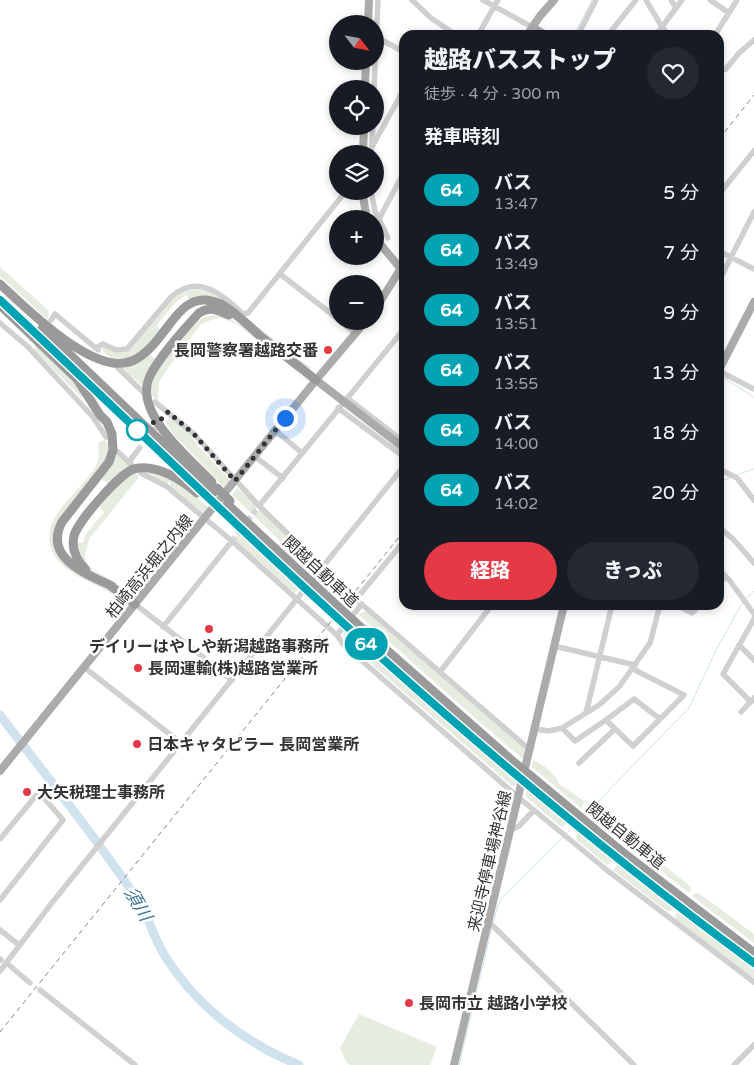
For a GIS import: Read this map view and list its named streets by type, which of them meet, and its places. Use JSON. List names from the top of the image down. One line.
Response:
{"streets":{"highway":["関越自動車道"],"main road":["柏崎高浜堀之内線","来迎寺停車場神谷線"]},"water":["須川"],"places":["長岡警察署越路交番","デイリーはやしや新潟越路事務所","長岡運輸(株)越路営業所","日本キャタピラー 長岡営業所","大矢税理士事務所","長岡市立 越路小学校"],"lines":["bus line 64"],"north":"bottom right","page":{"on_map":"64","map_buttons":["+","−"],"heading":[["越路バスストップ","徒歩 · 4 分 · 300 m"],"発車時刻"],"list":[{"mark":"64","name":"バス","note":"13:47","value":"5 分"},{"mark":"64","name":"バス","note":"13:49","value":"7 分"},{"mark":"64","name":"バス","note":"13:51","value":"9 分"},{"mark":"64","name":"バス","note":"13:55","value":"13 分"},{"mark":"64","name":"バス","note":"14:00","value":"18 分"},{"mark":"64","name":"バス","note":"14:02","value":"20 分"}],"buttons":["経路","きっぷ"]}}
